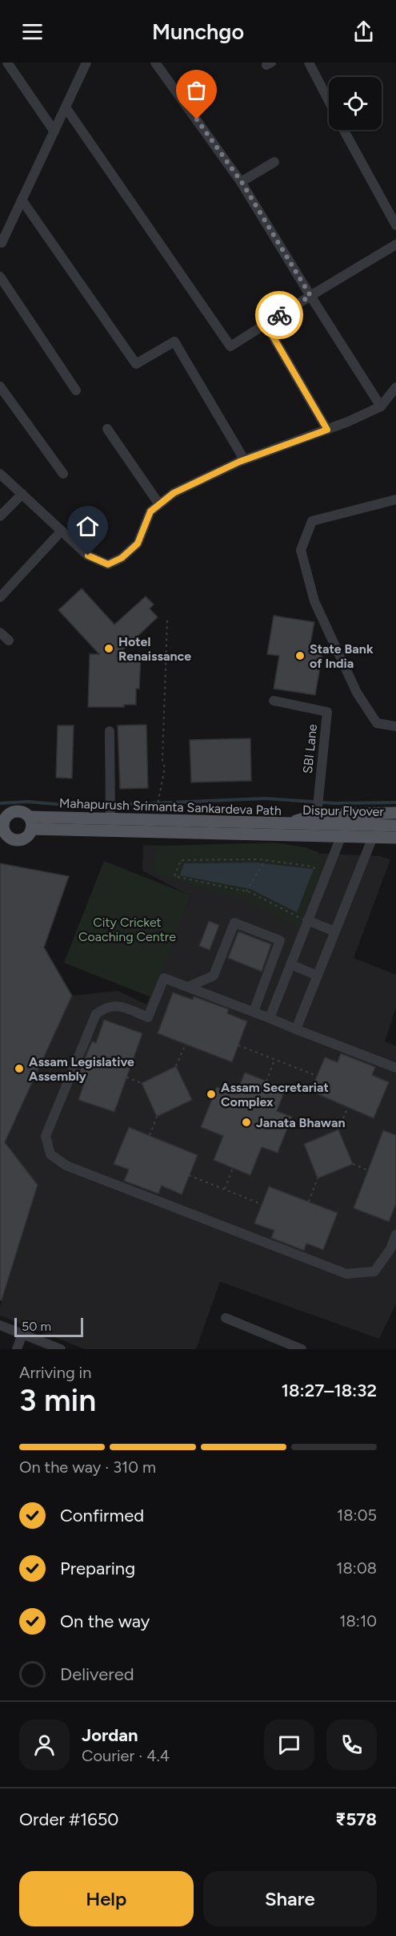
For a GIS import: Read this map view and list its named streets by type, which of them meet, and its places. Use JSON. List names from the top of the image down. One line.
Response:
{"streets":{"main road":["Mahapurush Srimanta Sankardeva Path","Dispur Flyover"],"street":["SBI Lane"]},"crossings":[["SBI Lane","Mahapurush Srimanta Sankardeva Path"],["Mahapurush Srimanta Sankardeva Path","Dispur Flyover"]],"parks":["City Cricket Coaching Centre"],"places":["Hotel Renaissance","State Bank of India","Assam Legislative Assembly","Assam Secretariat Complex","Janata Bhawan"],"scale_bar":"50 m","page":{"header":"Munchgo","scale":"50 m","heading":["3 min","Arriving in","18:27–18:32"],"panel":["Jordan","Courier · 4.4","Order #1650","₹578"],"bar":"On the way · 310 m","list":[["Confirmed","18:05"],["Preparing","18:08"],["On the way","18:10"],"Delivered"],"buttons":["Help","Share"]}}
